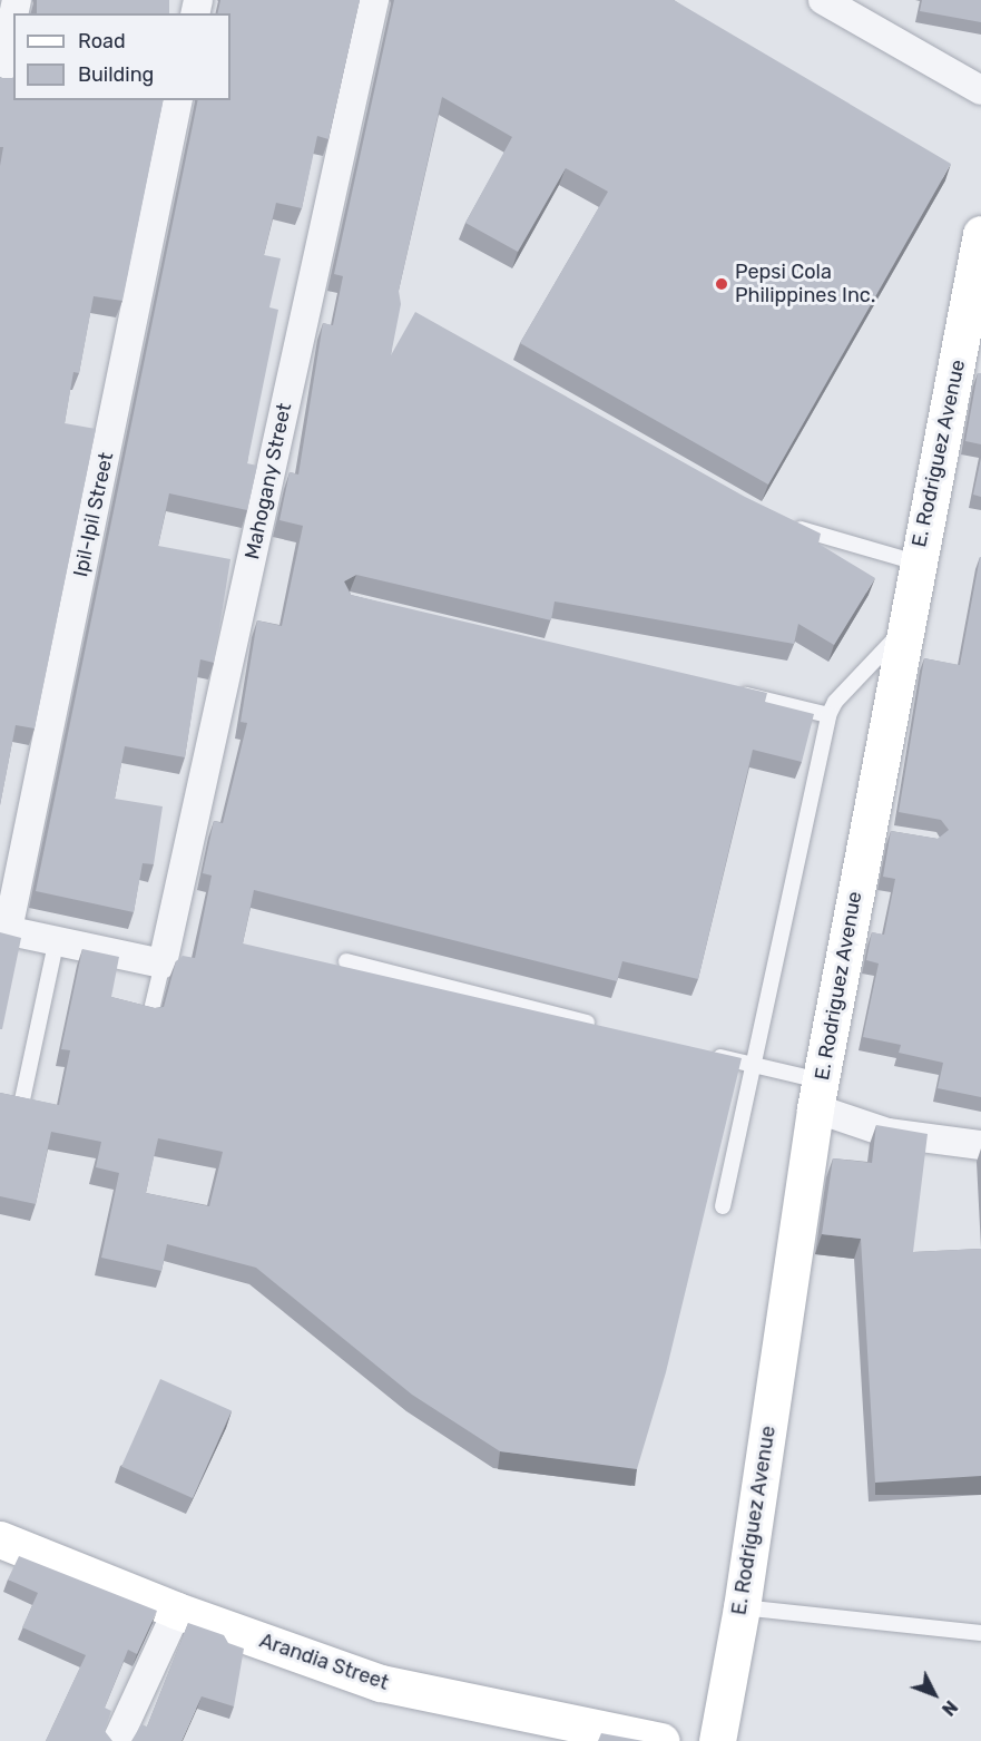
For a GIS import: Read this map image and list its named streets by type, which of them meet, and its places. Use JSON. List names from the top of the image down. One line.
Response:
{"streets":{"street":["E. Rodriguez Avenue","Mahogany Street","Ipil-Ipil Street","Arandia Street"]},"places":["Pepsi Cola Philippines Inc."],"legend":["Road","Building"],"north":"bottom right"}
